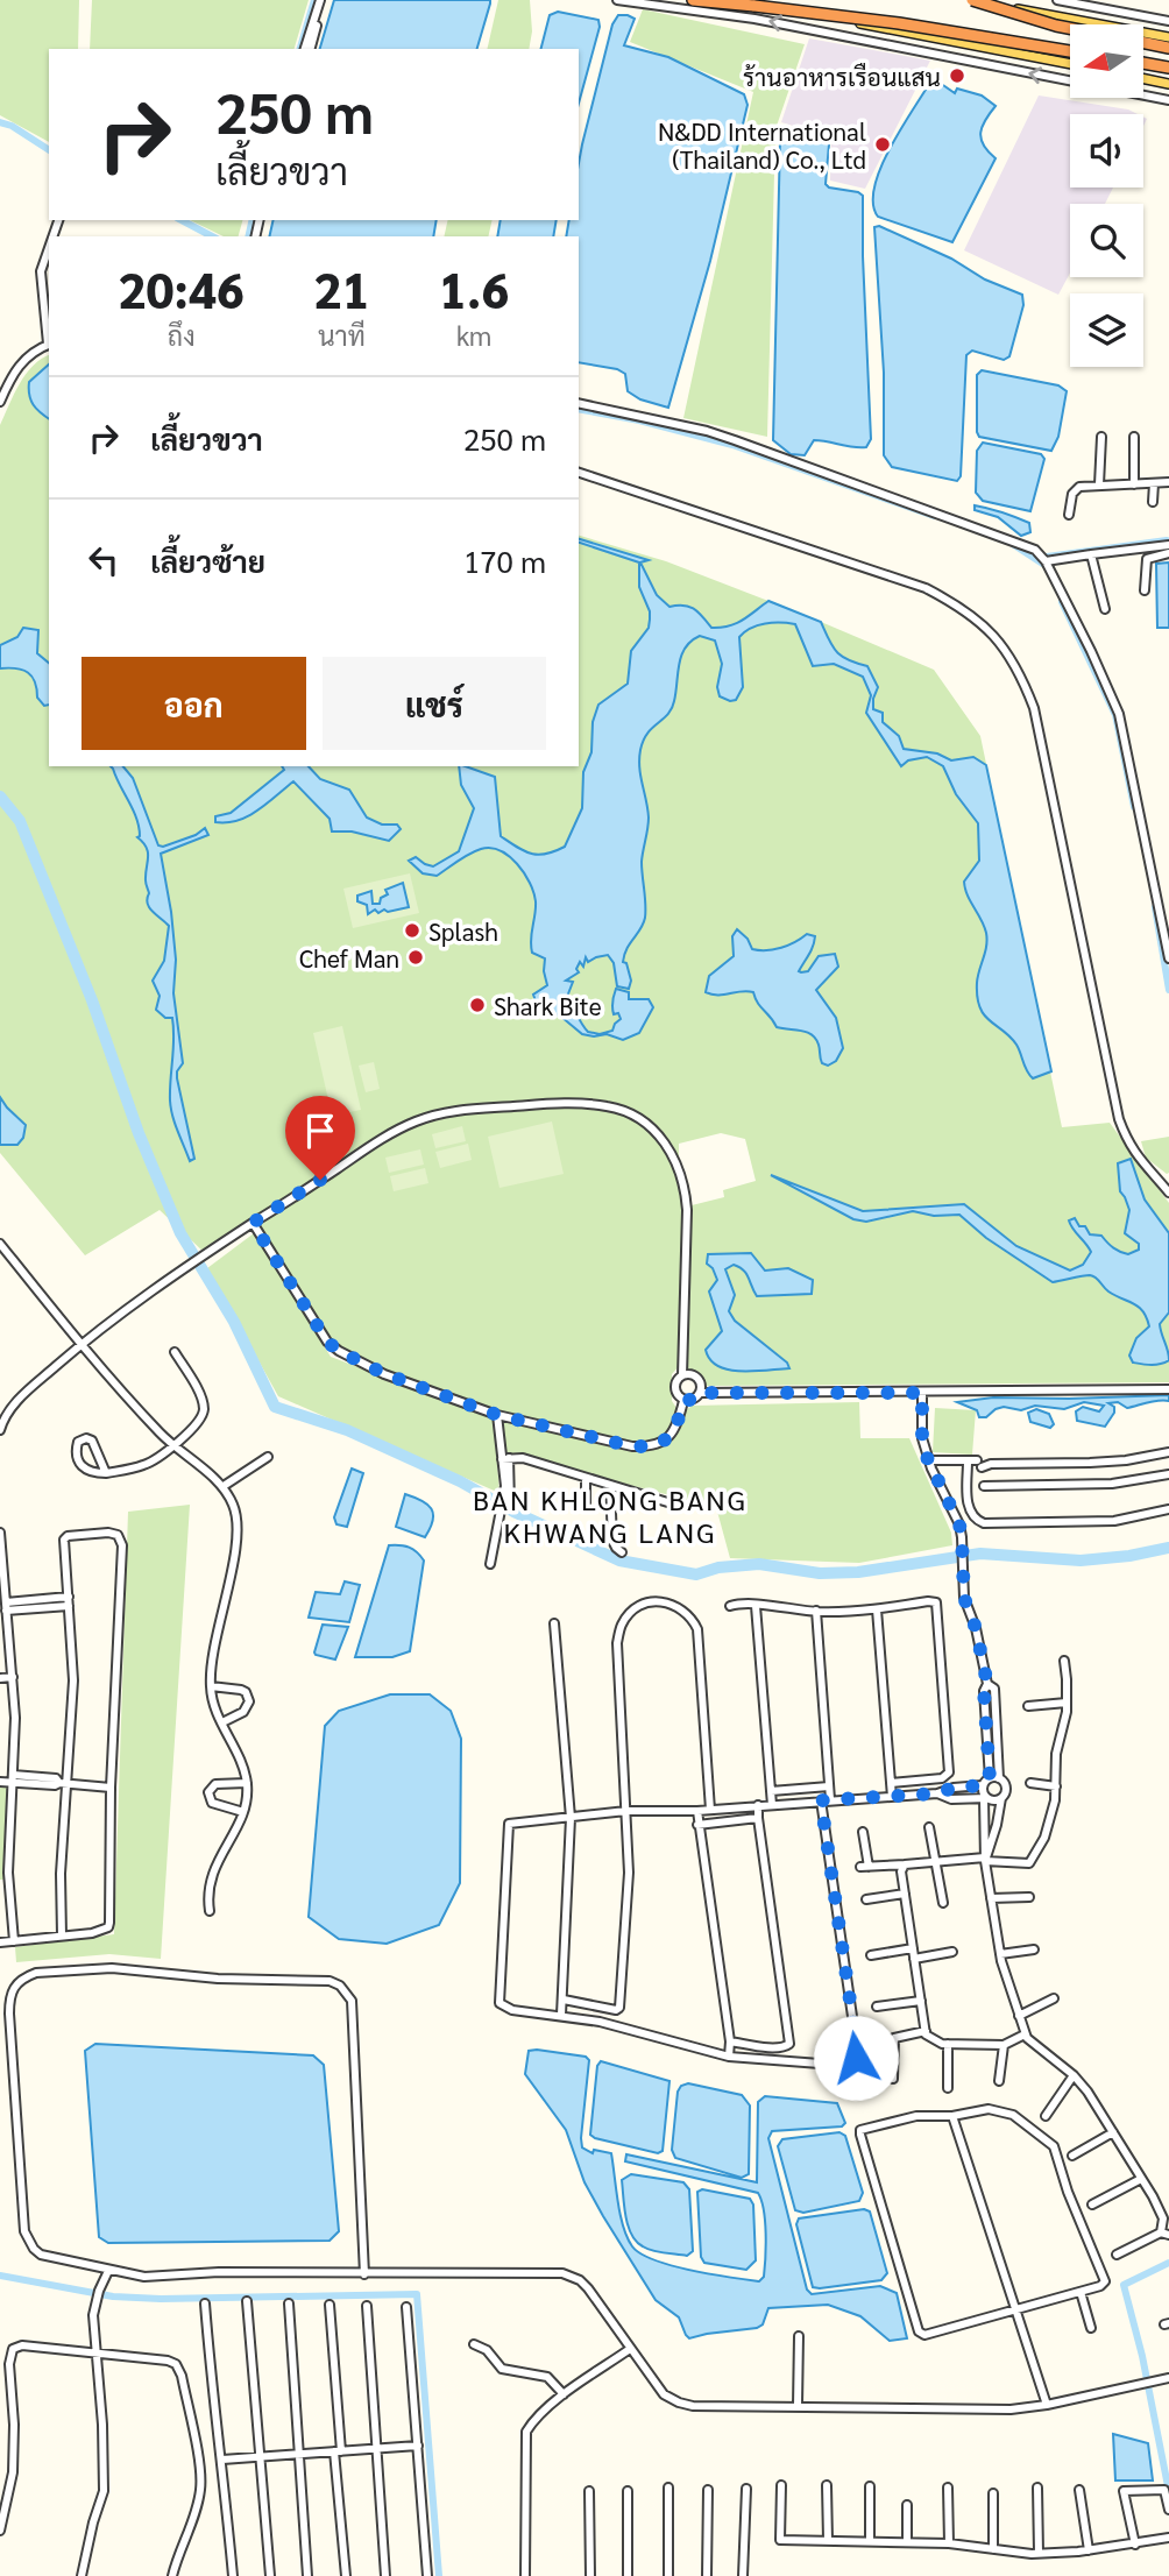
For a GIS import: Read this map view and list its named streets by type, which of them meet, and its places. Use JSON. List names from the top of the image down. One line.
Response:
{"districts":["BAN KHLONG BANG KHWANG LANG"],"places":["ร้านอาหารเรือนแสน","N&DD International (Thailand) Co., Ltd","Splash","Chef Man","Shark Bite"],"north":"left","page":{"turn":["250 m","เลี้ยวขวา"],"eta":["20:46","ถึง","21","นาที","1.6","km"],"list":[{"name":"เลี้ยวขวา","value":"250 m"},{"name":"เลี้ยวซ้าย","value":"170 m"}],"buttons":["ออก","แชร์"]}}
